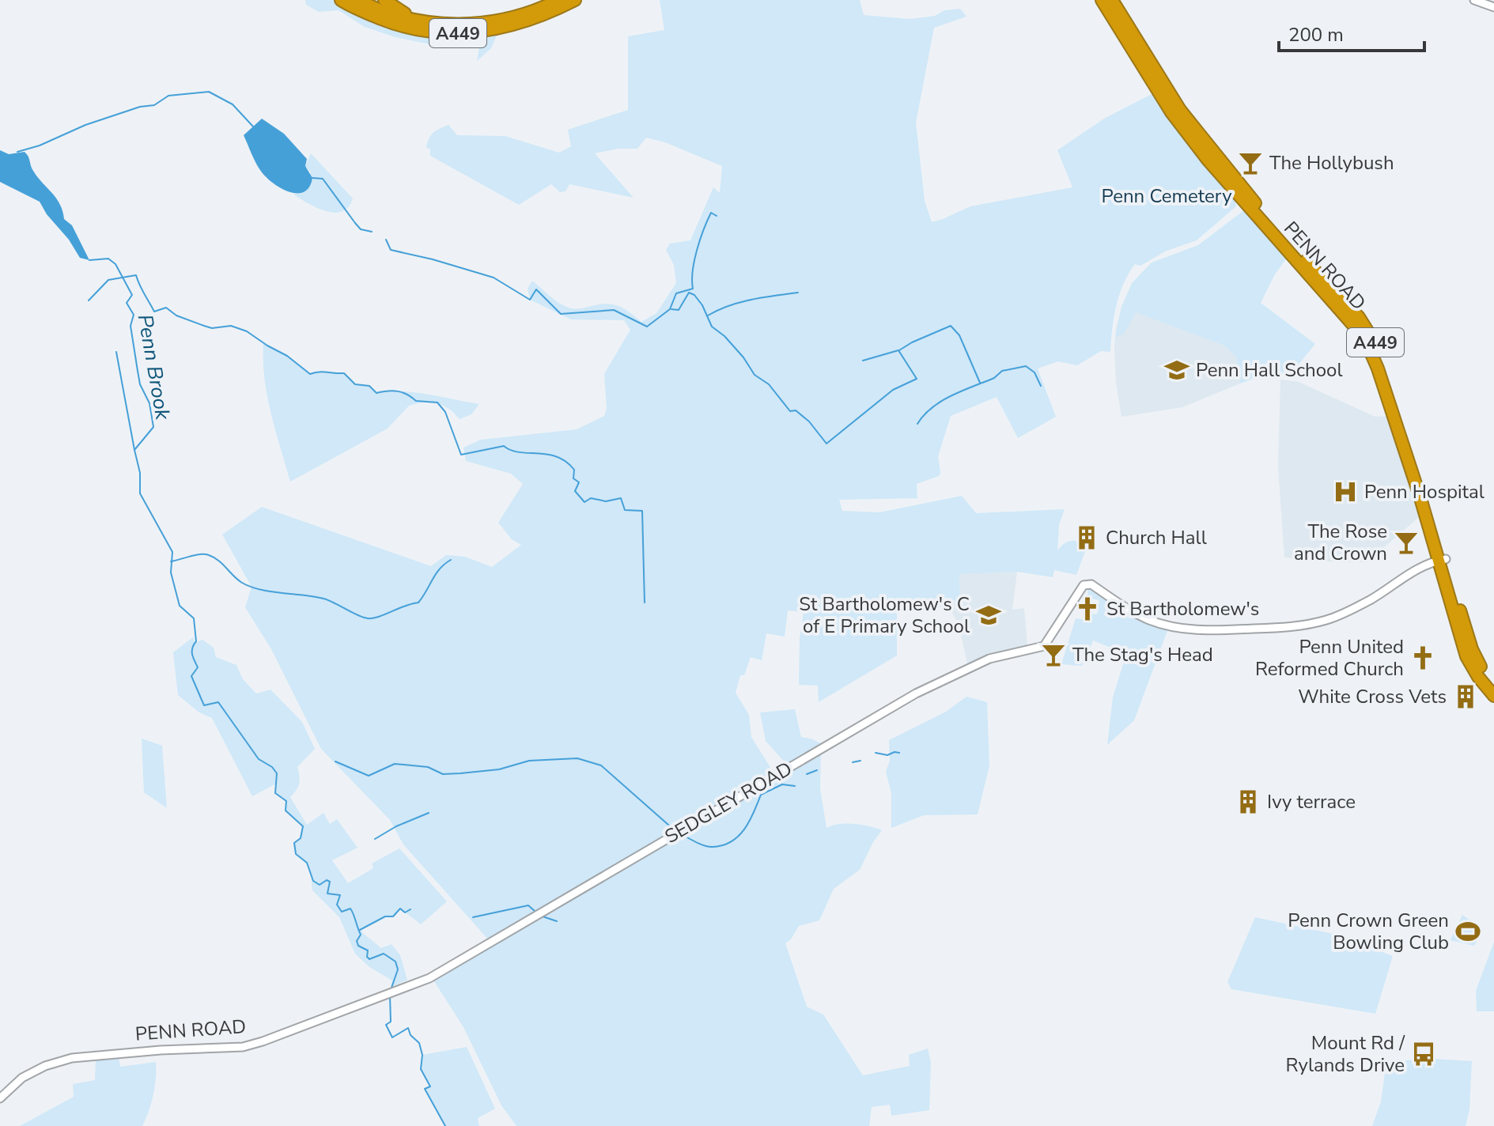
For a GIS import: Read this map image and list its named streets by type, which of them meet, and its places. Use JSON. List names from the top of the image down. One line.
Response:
{"streets":{"highway":["A449","PENN ROAD"],"street":["SEDGLEY ROAD"]},"crossings":[["PENN ROAD","SEDGLEY ROAD"]],"water":["Penn Brook"],"parks":["Penn Cemetery"],"places":{"bar":["The Hollybush","The Rose and Crown","The Stag's Head"],"school or university":["Penn Hall School","St Bartholomew's C of E Primary School"],"hospital":["Penn Hospital"],"building":["Church Hall","White Cross Vets","Ivy terrace"],"church":["St Bartholomew's","Penn United Reformed Church"],"sports":["Penn Crown Green Bowling Club"],"bus stop":["Mount Rd / Rylands Drive"]},"scale_bar":"200 m"}
